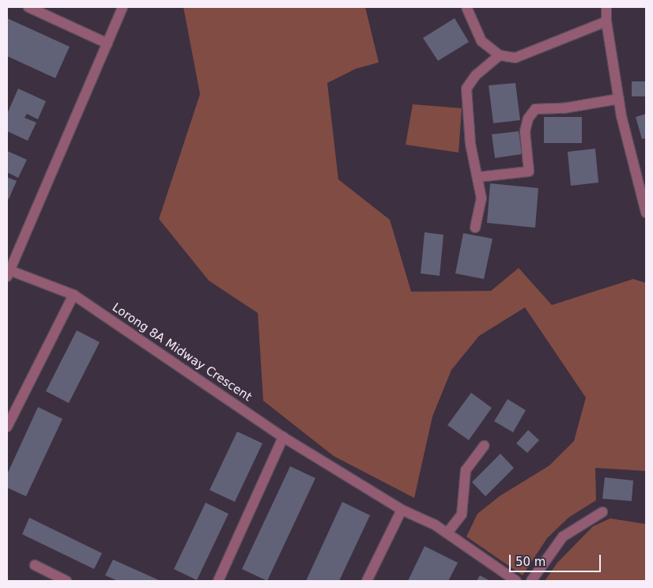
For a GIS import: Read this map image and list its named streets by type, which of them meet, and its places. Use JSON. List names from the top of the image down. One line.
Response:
{"streets":{"street":["Lorong 8A Midway Crescent"]},"scale_bar":"50 m"}
